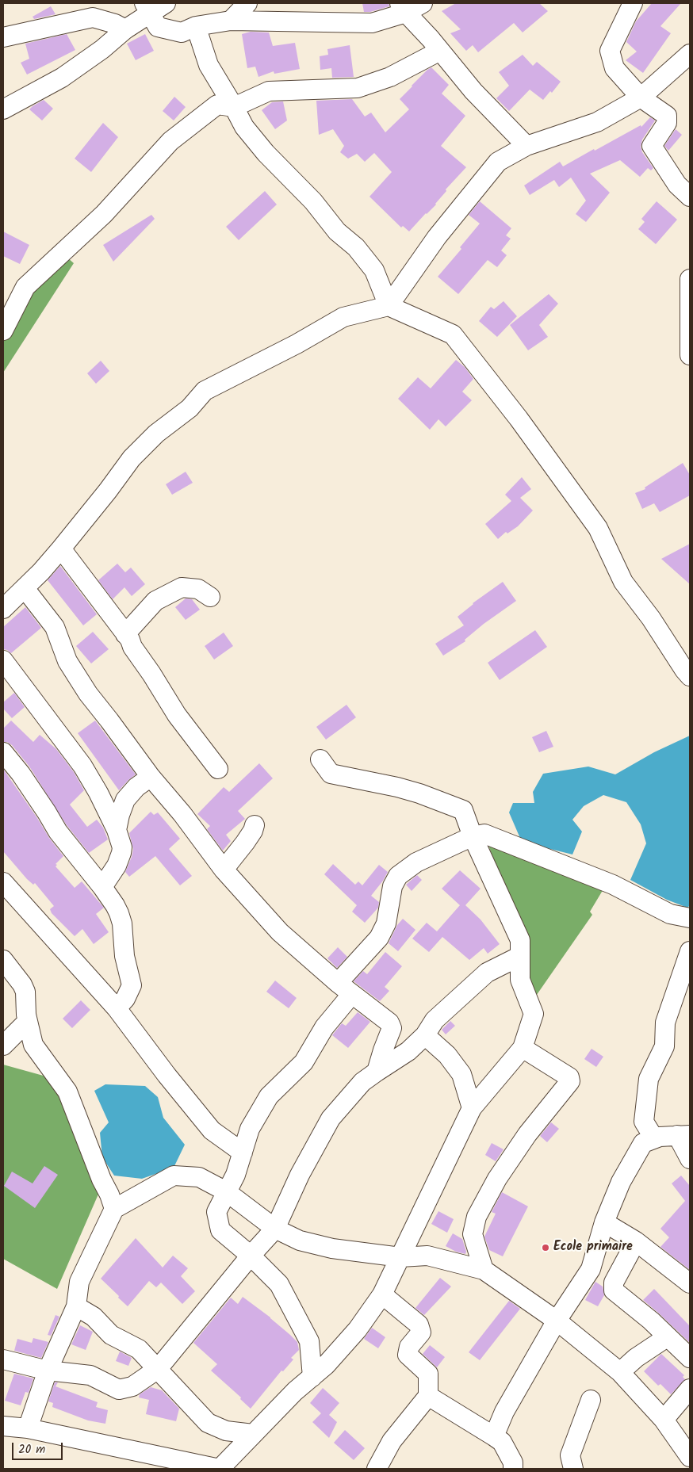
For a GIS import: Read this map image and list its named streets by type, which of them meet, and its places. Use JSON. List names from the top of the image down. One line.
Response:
{"places":["Ecole primaire"],"scale_bar":"20 m"}
